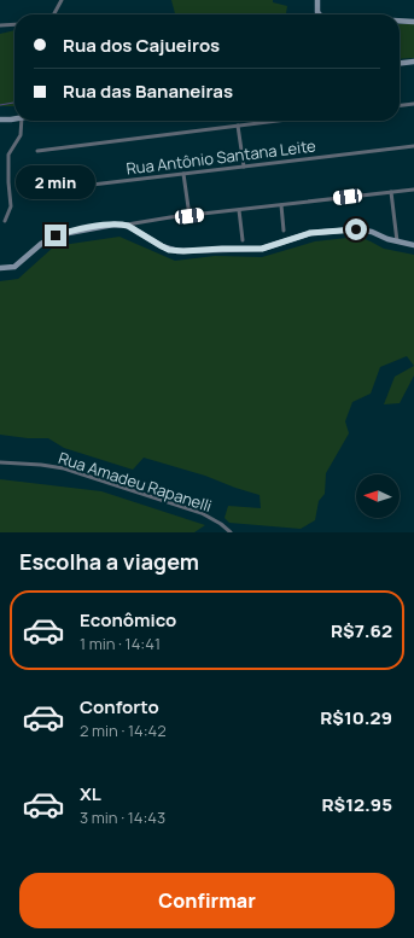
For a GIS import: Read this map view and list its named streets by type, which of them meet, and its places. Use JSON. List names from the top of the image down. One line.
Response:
{"streets":{"street":["Rua Antônio Santana Leite","Rua Amadeu Rapanelli"]},"north":"left","page":{"banner":["Rua dos Cajueiros","Rua das Bananeiras"],"bubble":"2 min","heading":"Escolha a viagem","list":[{"name":"Econômico","note":"1 min · 14:41","value":"R$7.62"},{"name":"Conforto","note":"2 min · 14:42","value":"R$10.29"},{"name":"XL","note":"3 min · 14:43","value":"R$12.95"}],"buttons":"Confirmar"}}
